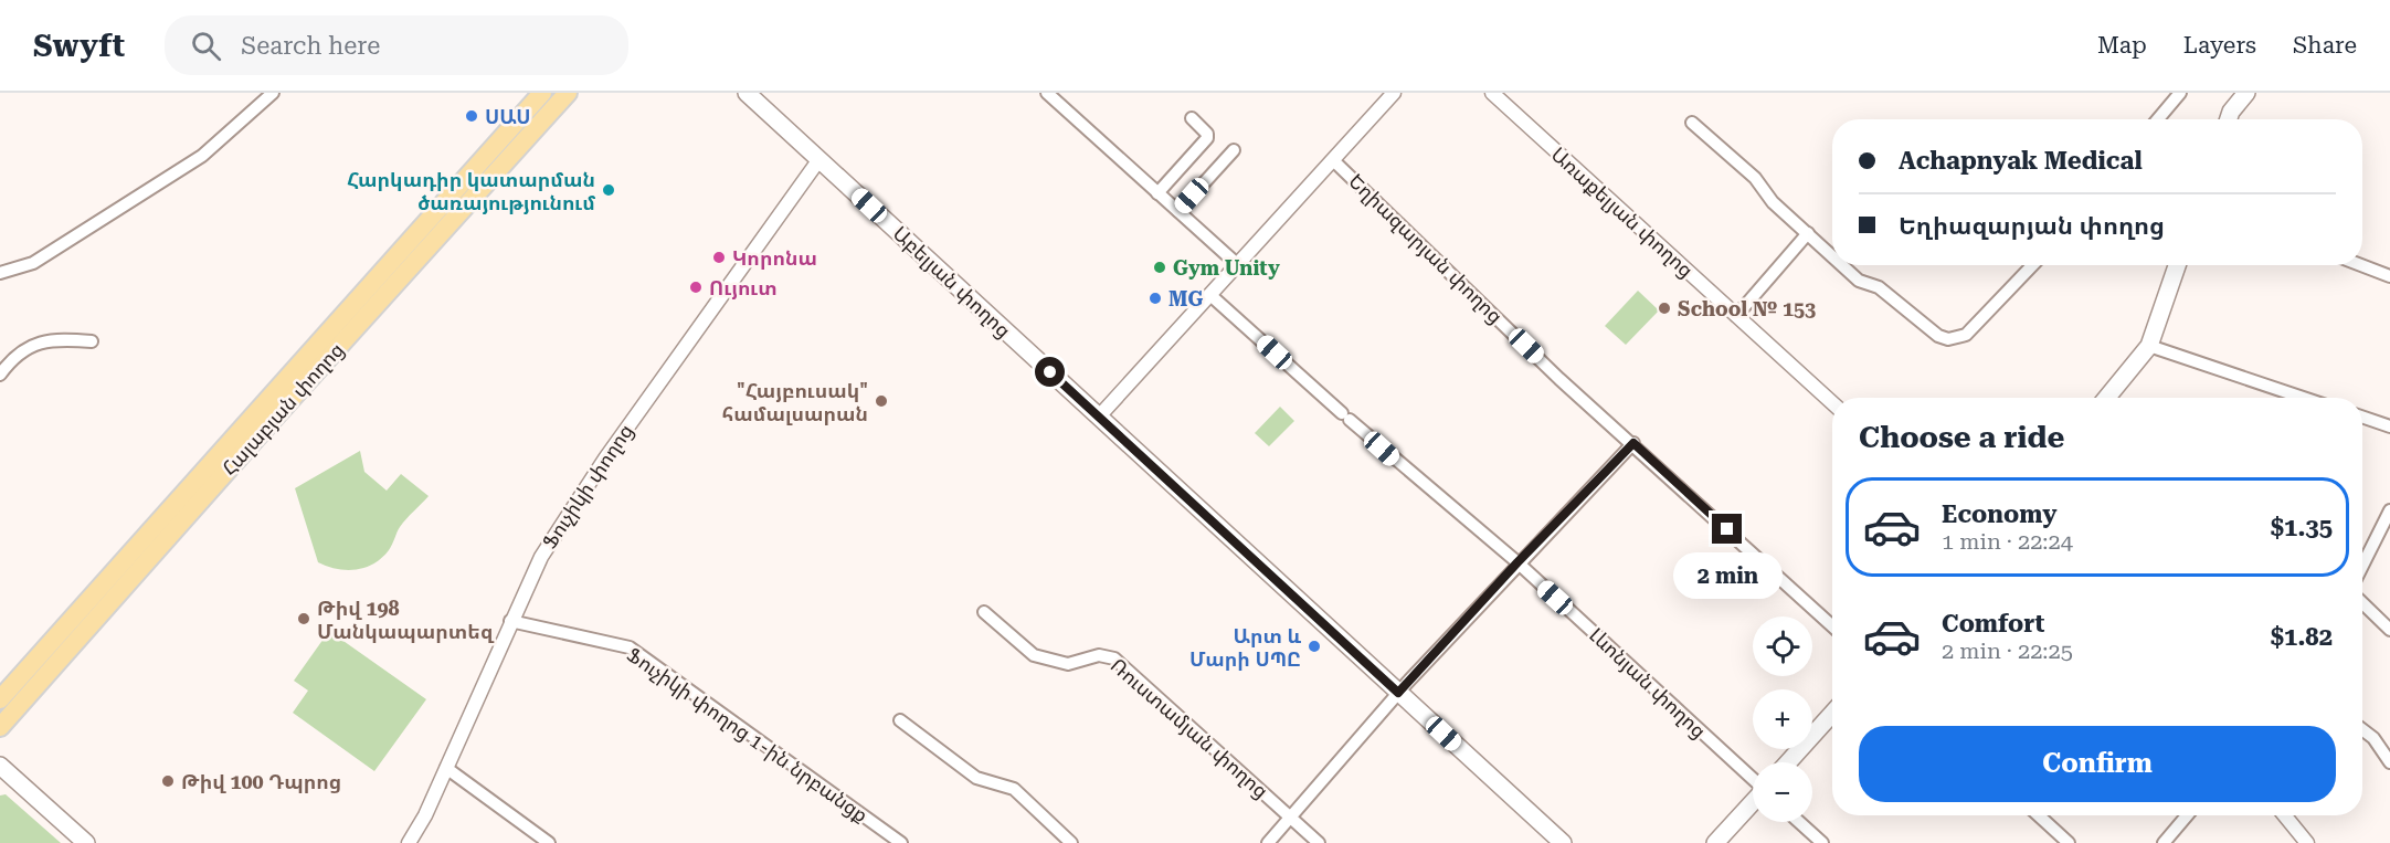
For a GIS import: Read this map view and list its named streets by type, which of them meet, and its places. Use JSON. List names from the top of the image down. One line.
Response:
{"streets":{"main road":["Աբելյան փողոց","Հալաբյան փողոց"],"street":["Առաքելյան փողոց","Եղիազարյան փողոց","Ֆուչիկի փողոց","Լևոնյան փողոց","Ռուստամյան փողոց","Ֆուչիկի փողոց 1-ին նրբանցք"]},"crossings":[["Աբելյան փողոց","Ֆուչիկի փողոց"],["Ֆուչիկի փողոց","Ֆուչիկի փողոց 1-ին նրբանցք"]],"places":["ՍԱՍ","Հարկադիր կատարման ծառայությունում","Կորոնա","Gym Unity","Ույուտ","MG","School № 153","\"Հայբուսակ\" համալսարան","Թիվ 198 Մանկապարտեզ","Արտ և Մարի ՍՊԸ","Թիվ 100 Դպրոց"],"page":{"header":"Swyft","search":"Search here","nav":["Map","Layers","Share"],"banner":["Achapnyak Medical","Եղիազարյան փողոց"],"heading":"Choose a ride","list":[{"name":"Economy","note":"1 min · 22:24","value":"$1.35"},{"name":"Comfort","note":"2 min · 22:25","value":"$1.82"}],"bubble":"2 min","map_buttons":["+","−"],"buttons":"Confirm"}}
